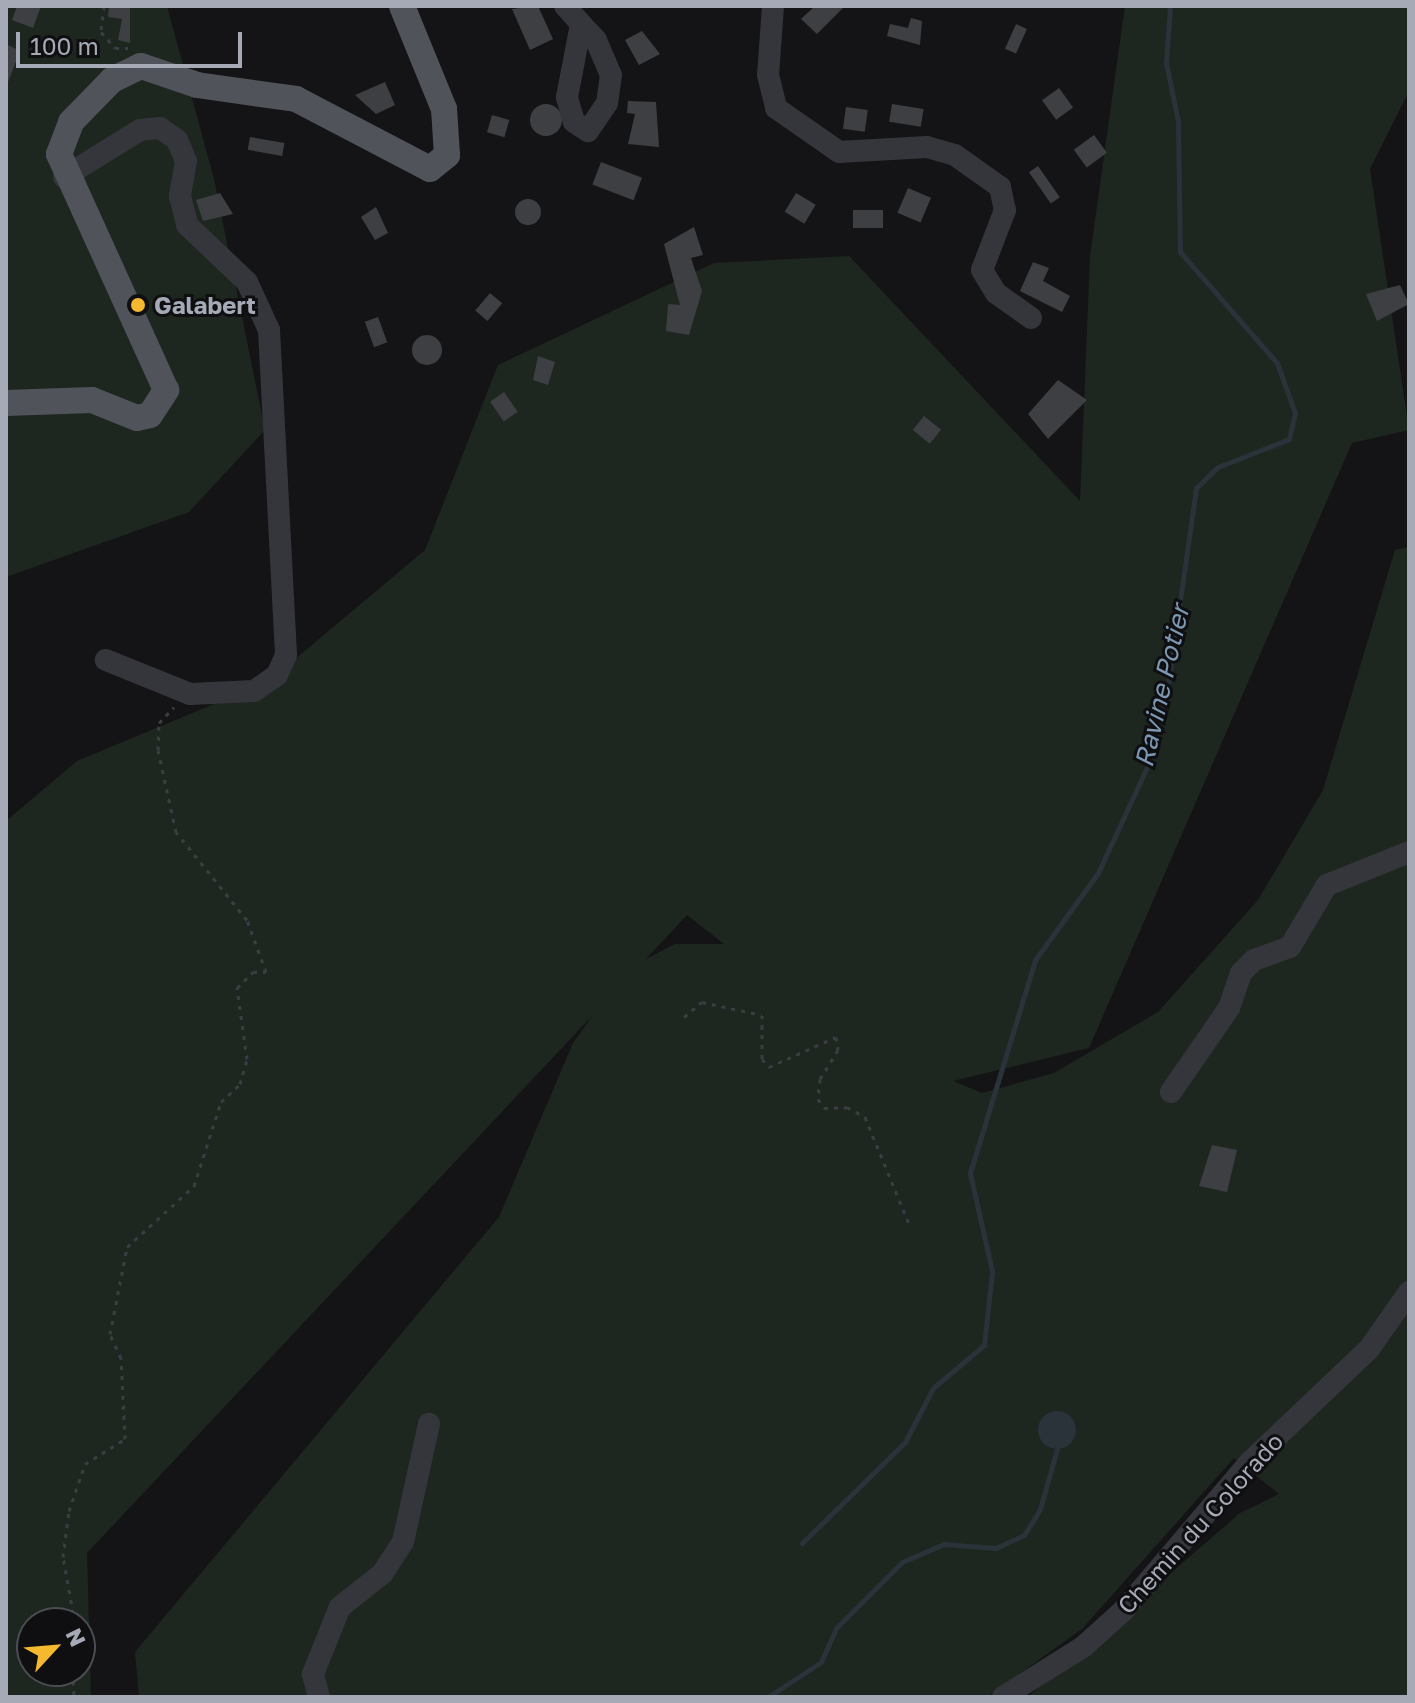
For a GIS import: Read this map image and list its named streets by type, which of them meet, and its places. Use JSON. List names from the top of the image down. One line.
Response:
{"streets":{"street":["Chemin du Colorado"]},"water":["Ravine Potier"],"places":["Galabert"],"scale_bar":"100 m","north":"top right"}
